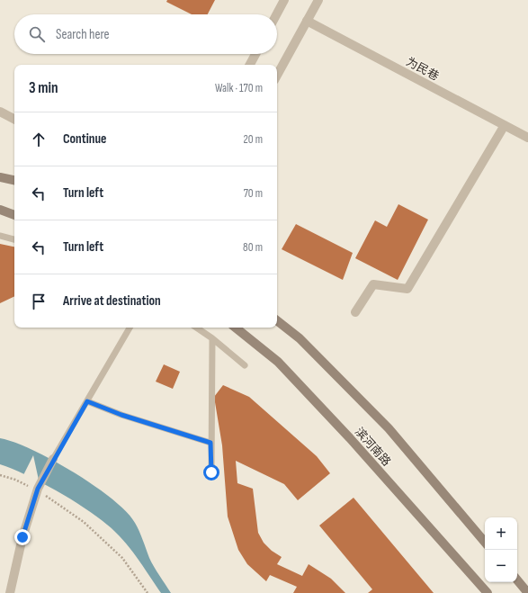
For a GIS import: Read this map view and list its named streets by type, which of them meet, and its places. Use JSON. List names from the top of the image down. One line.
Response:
{"streets":{"main road":["滨河南路"],"street":["为民巷"]},"page":{"search":"Search here","heading":["3 min","Walk · 170 m"],"list":[["Continue","20 m"],["Turn left","70 m"],["Turn left","80 m"],"Arrive at destination"],"map_buttons":["+","−"]}}
